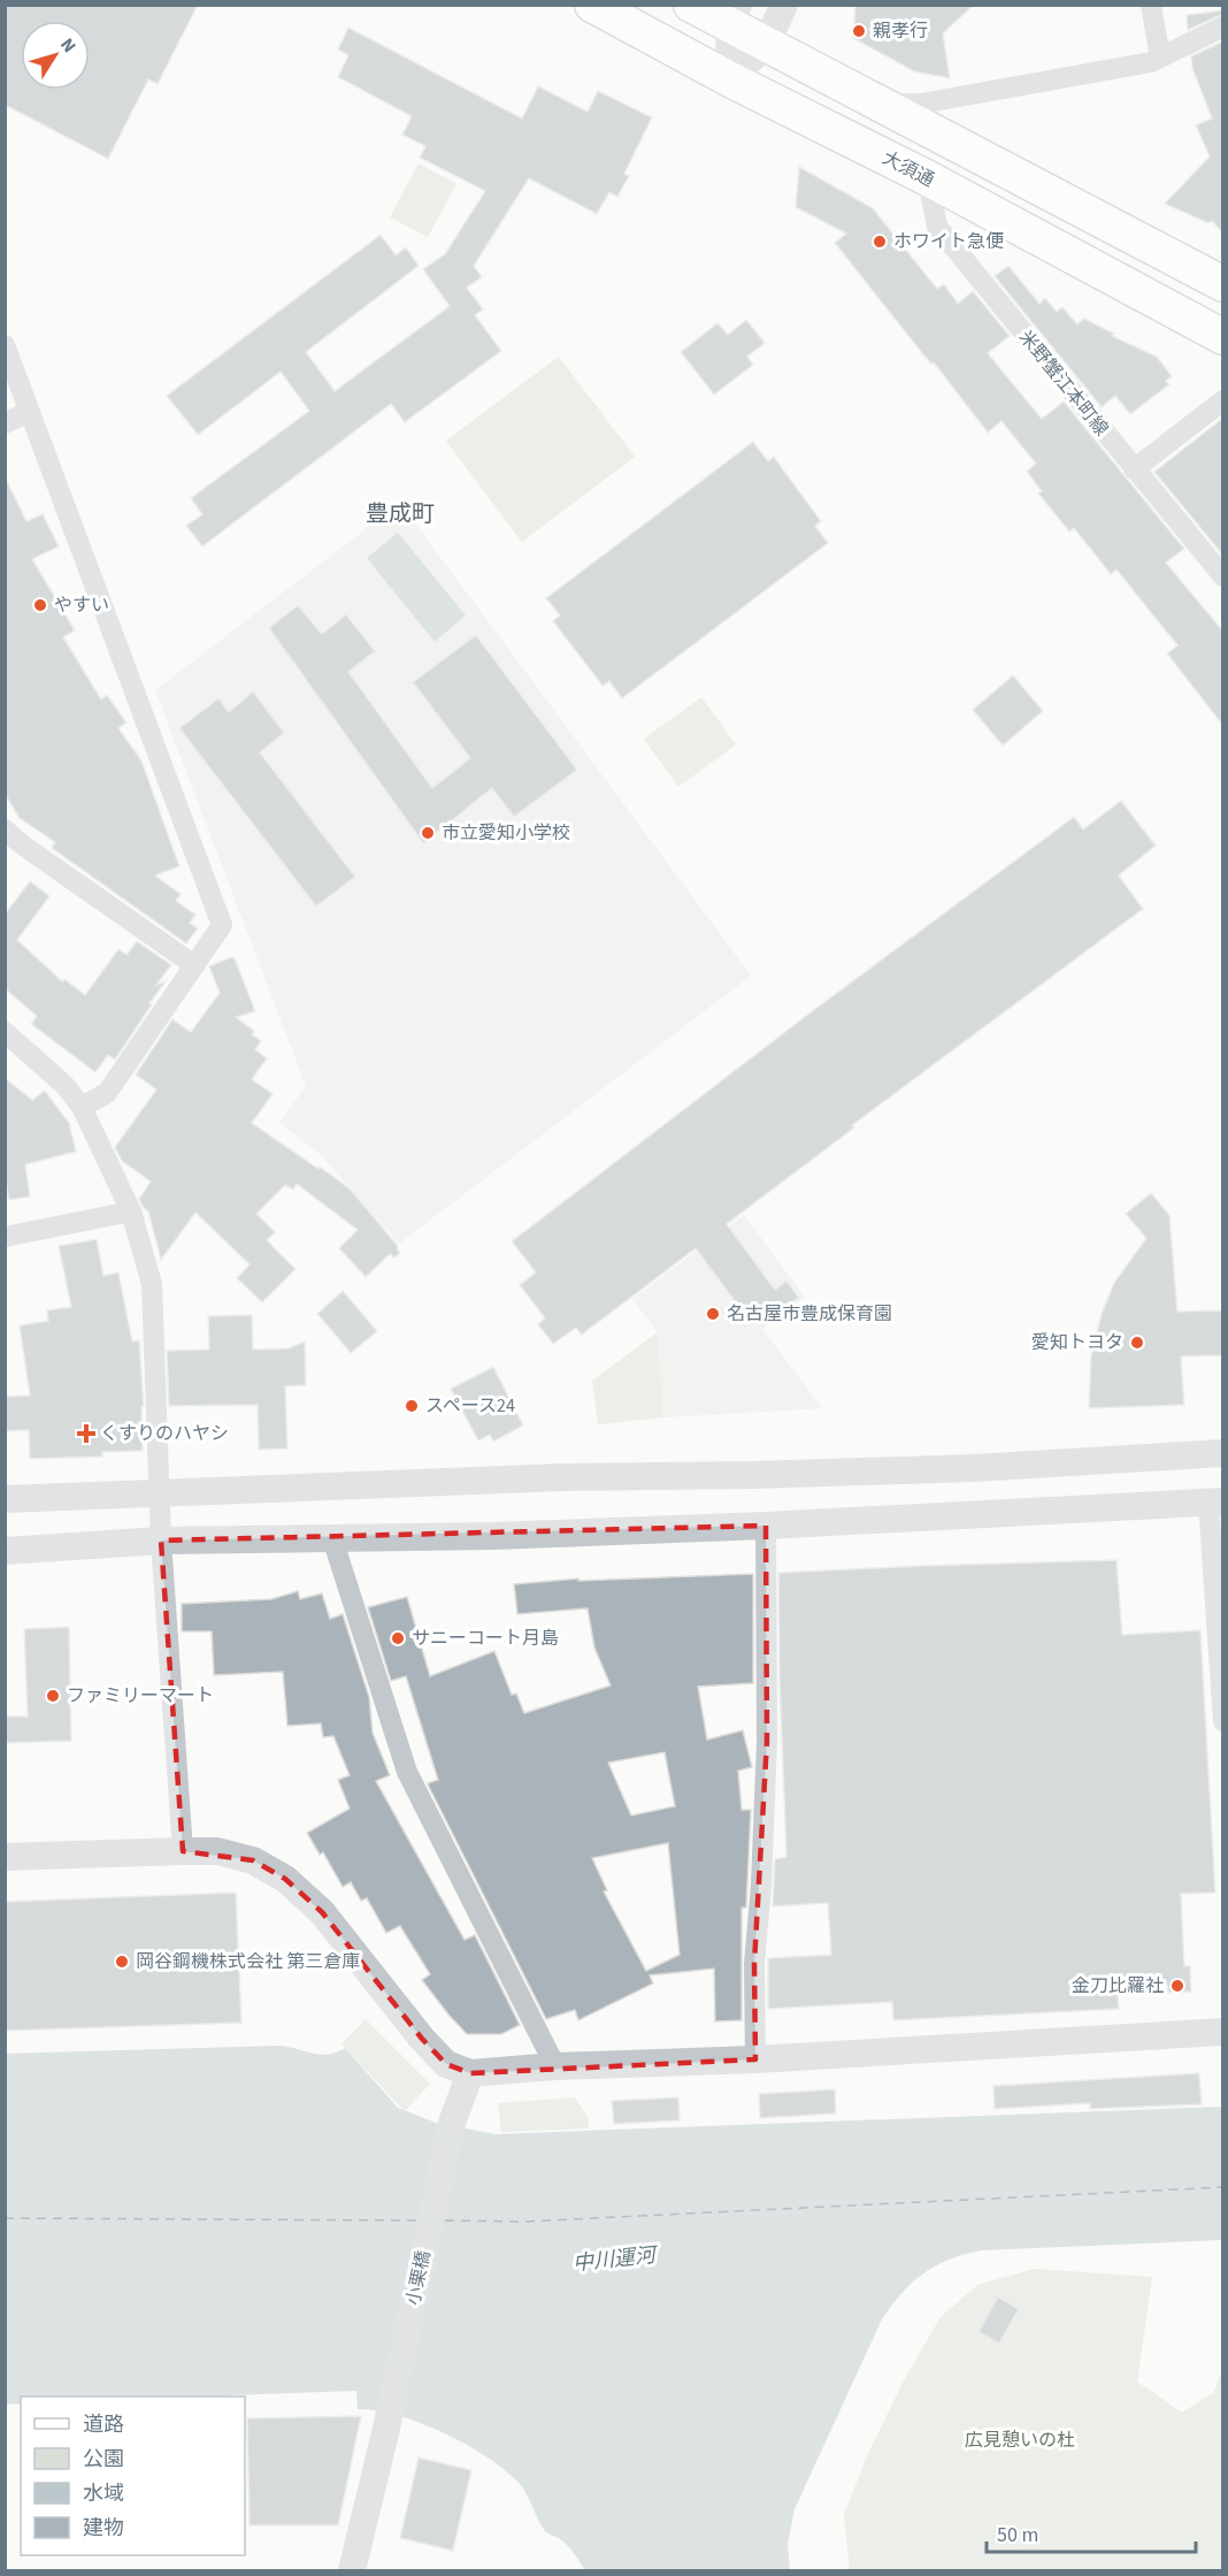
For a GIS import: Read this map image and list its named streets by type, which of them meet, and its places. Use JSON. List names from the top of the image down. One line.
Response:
{"streets":{"main road":["大須通"],"street":["米野蟹江本町線","小栗橋"]},"crossings":[["大須通","米野蟹江本町線"]],"districts":["豊成町"],"water":["中川運河"],"parks":["広見憩いの杜"],"places":{"other":["親孝行","ホワイト急便","やすい","市立愛知小学校","名古屋市豊成保育園","愛知トヨタ","スペース24","サニーコート月島","ファミリーマート","岡谷鋼機株式会社 第三倉庫","金刀比羅社"],"health":["くすりのハヤシ"]},"legend":["道路","公園","水域","建物"],"scale_bar":"50 m","north":"top right"}
